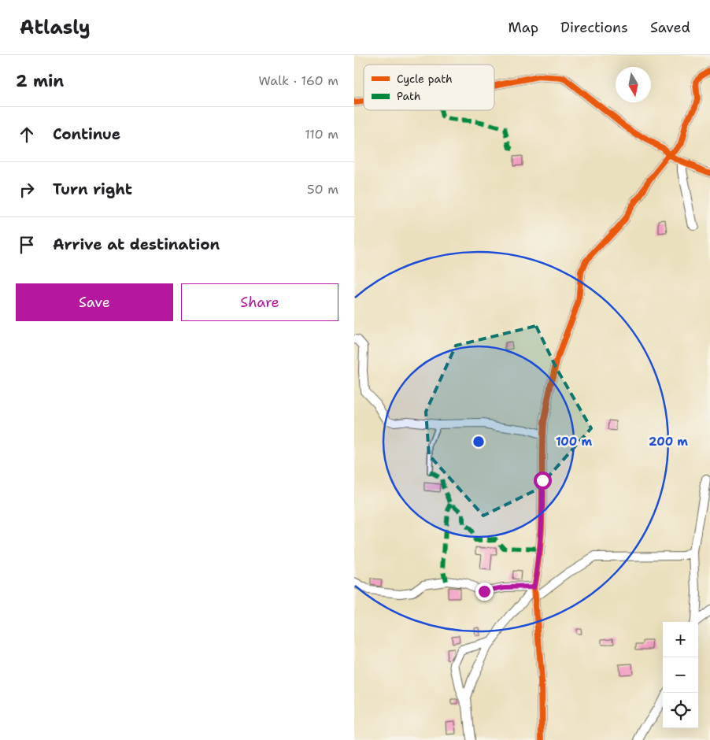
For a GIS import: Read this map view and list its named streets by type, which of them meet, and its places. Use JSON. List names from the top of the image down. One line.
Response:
{"legend":["Cycle path","Path"],"north":"bottom","page":{"header":"Atlasly","nav":["Map","Directions","Saved"],"heading":["2 min","Walk · 160 m"],"list":[["Continue","110 m"],["Turn right","50 m"],"Arrive at destination"],"buttons":["Save","Share"],"map_buttons":["+","−"]},"rings":["100 m","200 m"]}
